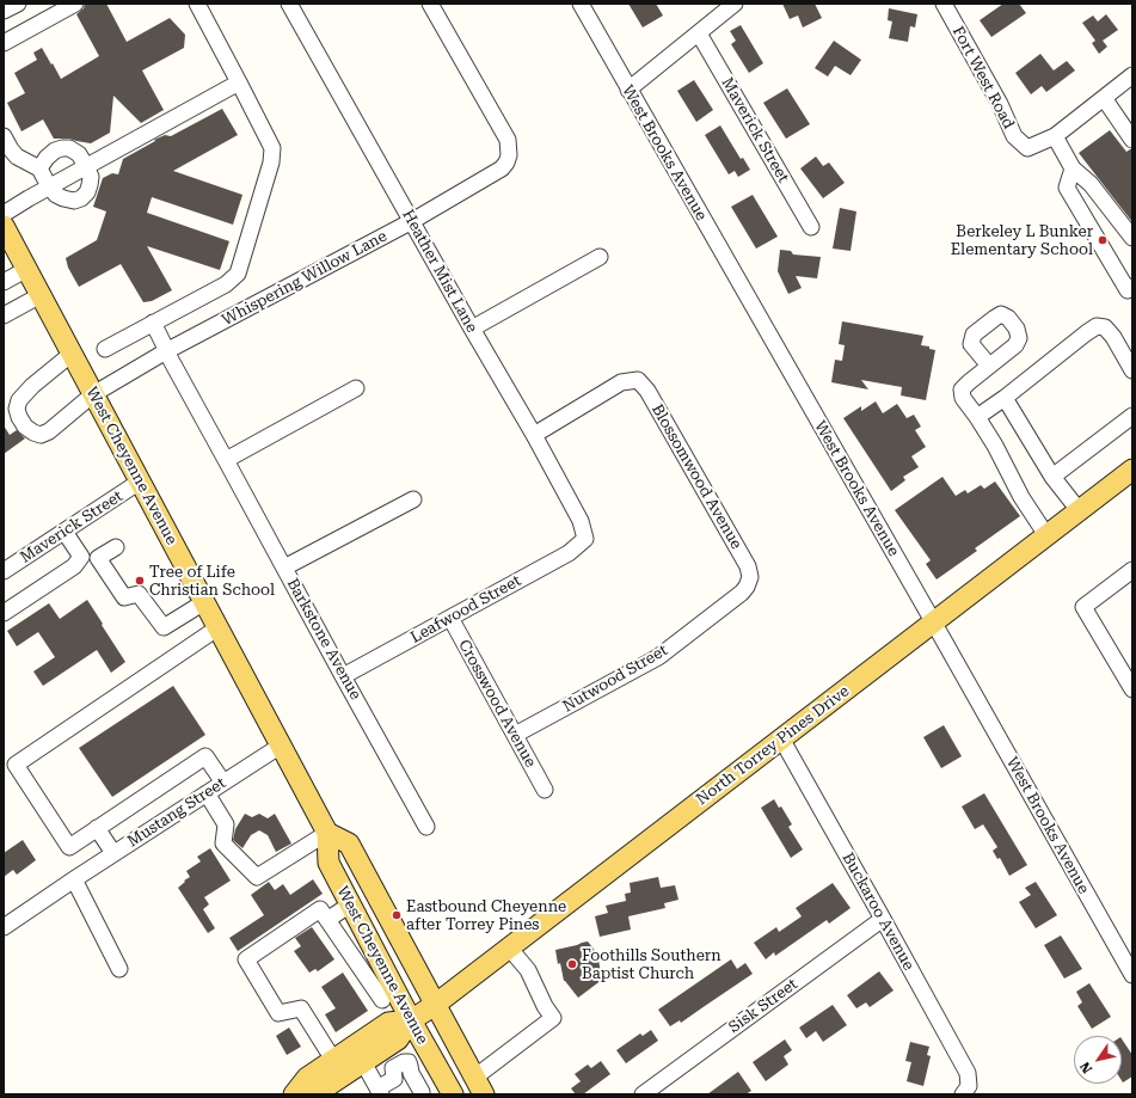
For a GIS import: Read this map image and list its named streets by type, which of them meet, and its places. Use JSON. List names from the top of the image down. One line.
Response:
{"streets":{"main road":["West Cheyenne Avenue","North Torrey Pines Drive"],"street":["Fort West Road","Maverick Street","West Brooks Avenue","Heather Mist Lane","Whispering Willow Lane","Blossomwood Avenue","Leafwood Street","Barkstone Avenue","Nutwood Street","Crosswood Avenue","Mustang Street","Buckaroo Avenue","Sisk Street"]},"crossings":[["Maverick Street","West Cheyenne Avenue"],["West Brooks Avenue","North Torrey Pines Drive"],["Heather Mist Lane","Whispering Willow Lane"],["Heather Mist Lane","Blossomwood Avenue"],["Heather Mist Lane","Leafwood Street"],["Whispering Willow Lane","West Cheyenne Avenue"],["Whispering Willow Lane","Barkstone Avenue"],["West Cheyenne Avenue","North Torrey Pines Drive"],["West Cheyenne Avenue","Mustang Street"],["Blossomwood Avenue","Nutwood Street"],["Leafwood Street","Barkstone Avenue"],["Leafwood Street","Crosswood Avenue"],["Nutwood Street","Crosswood Avenue"],["North Torrey Pines Drive","Buckaroo Avenue"],["Buckaroo Avenue","Sisk Street"]],"places":["Berkeley L Bunker Elementary School","Tree of Life Christian School","Eastbound Cheyenne after Torrey Pines","Foothills Southern Baptist Church"],"north":"bottom left"}
